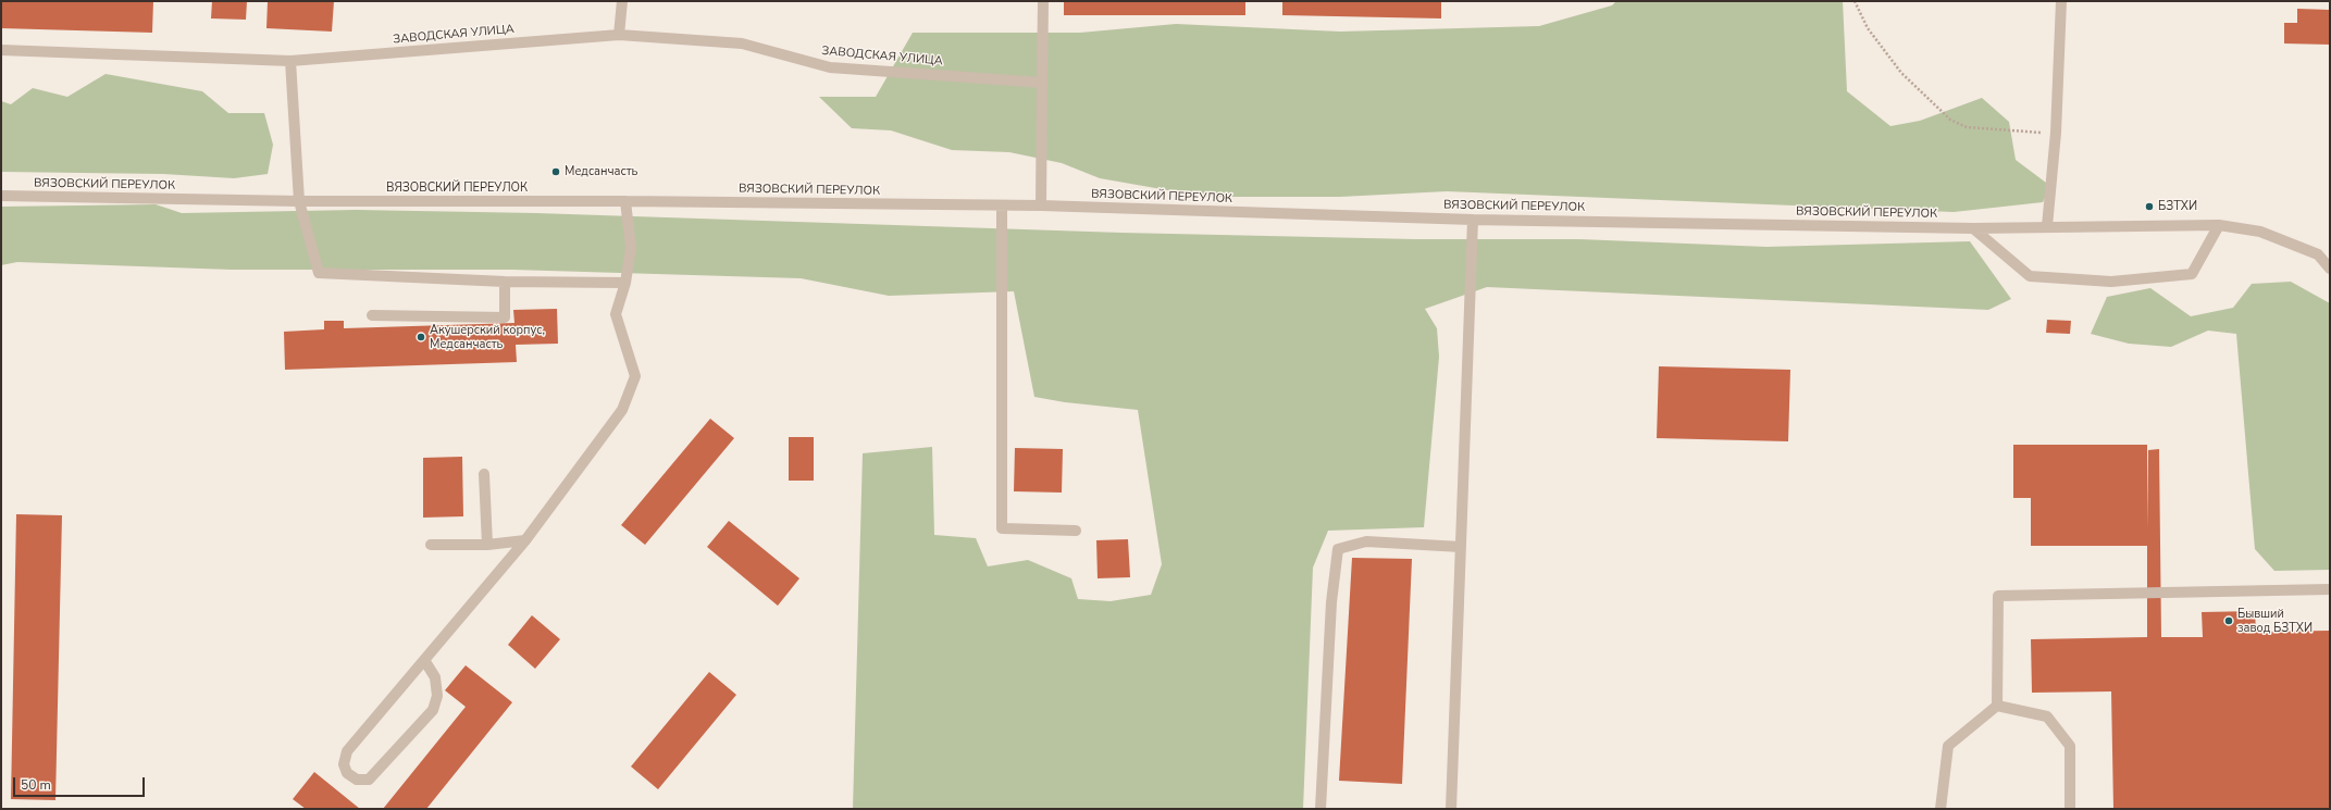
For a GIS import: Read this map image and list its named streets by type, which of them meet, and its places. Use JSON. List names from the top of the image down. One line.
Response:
{"streets":{"street":["ЗАВОДСКАЯ УЛИЦА","ВЯЗОВСКИЙ ПЕРЕУЛОК"]},"places":["Медсанчасть","БЗТХИ","Акушерский корпус, Медсанчасть","Бывший завод БЗТХИ"],"scale_bar":"50 m"}
